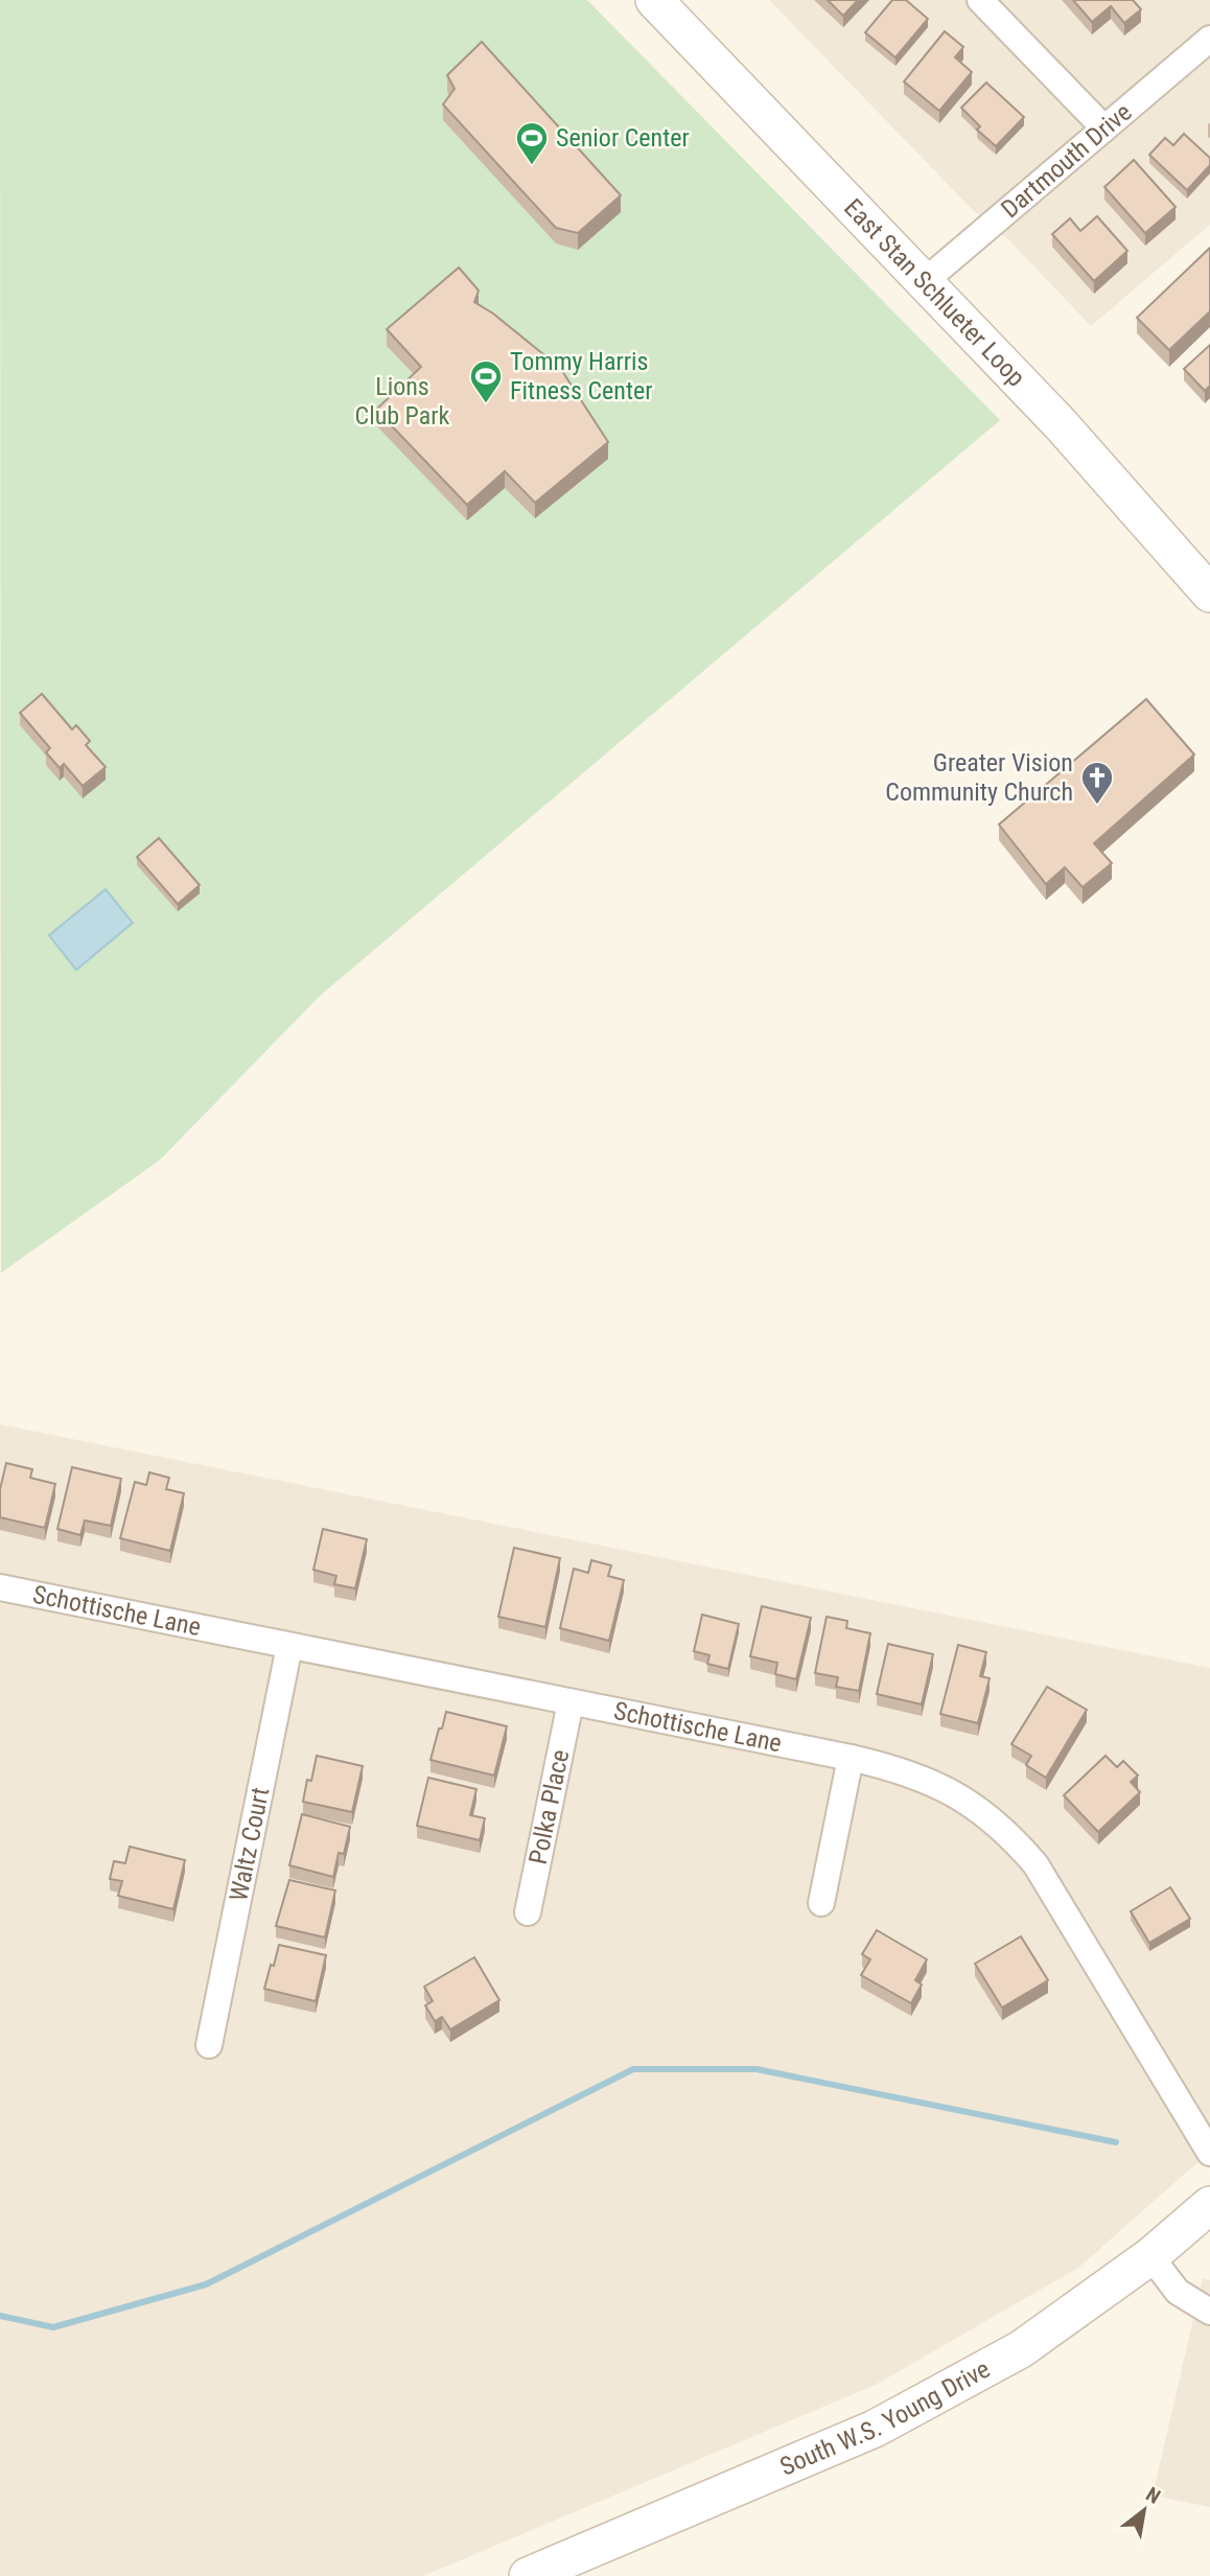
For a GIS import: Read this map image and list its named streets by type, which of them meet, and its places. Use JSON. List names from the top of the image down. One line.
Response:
{"streets":{"main road":["East Stan Schlueter Loop","South W.S. Young Drive"],"street":["Dartmouth Drive","Schottische Lane","Polka Place","Waltz Court"]},"crossings":[["Dartmouth Drive","East Stan Schlueter Loop"],["Schottische Lane","Polka Place"],["Schottische Lane","Waltz Court"]],"parks":["Lions Club Park"],"places":{"sports":["Senior Center","Tommy Harris Fitness Center"],"church":["Greater Vision Community Church"]},"north":"top right"}
